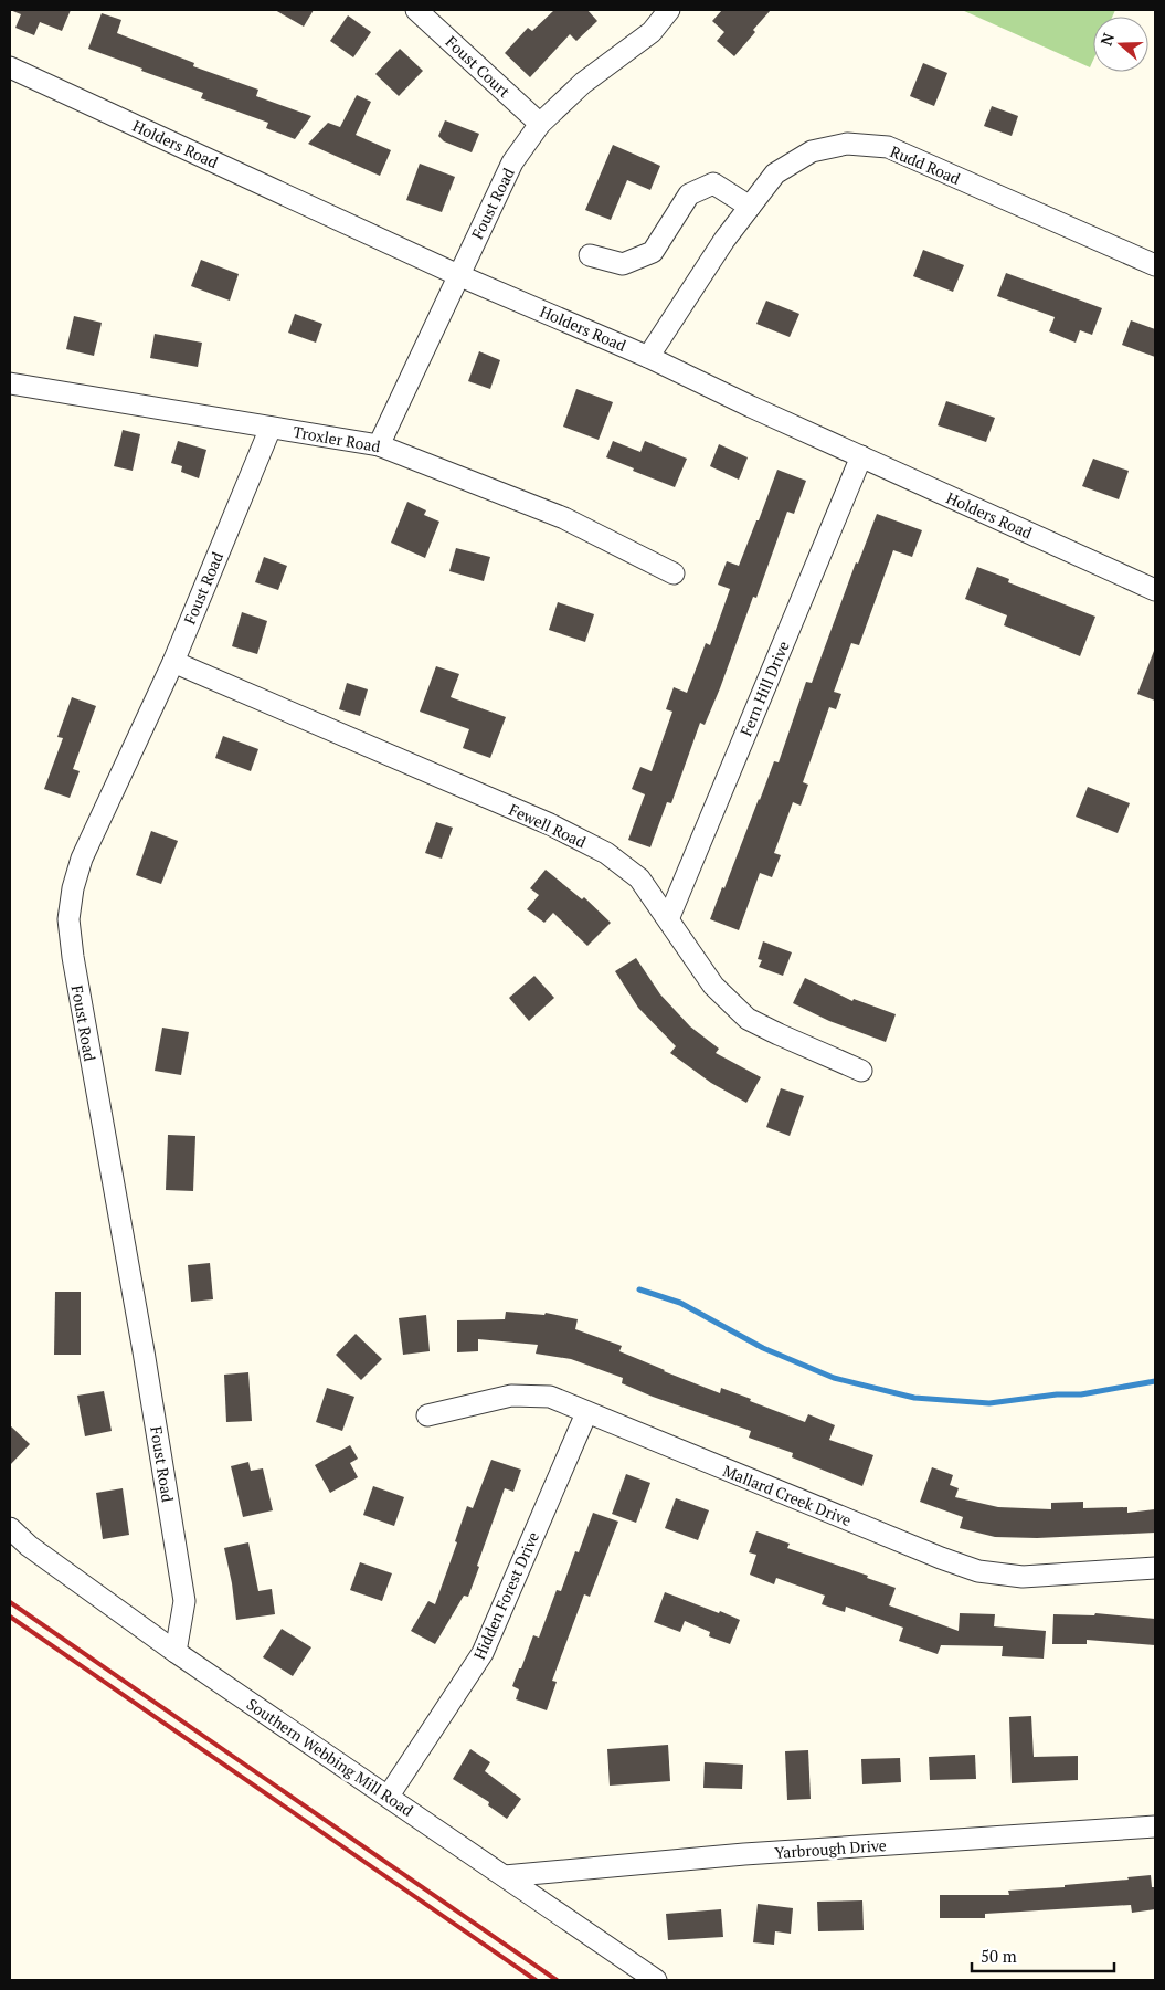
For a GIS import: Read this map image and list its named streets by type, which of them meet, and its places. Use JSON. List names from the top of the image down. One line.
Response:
{"streets":{"street":["Foust Court","Holders Road","Rudd Road","Foust Road","Troxler Road","Fern Hill Drive","Fewell Road","Mallard Creek Drive","Hidden Forest Drive","Southern Webbing Mill Road","Yarbrough Drive"]},"crossings":[["Foust Court","Foust Road"],["Holders Road","Rudd Road"],["Holders Road","Foust Road"],["Holders Road","Fern Hill Drive"],["Foust Road","Troxler Road"],["Foust Road","Fewell Road"],["Foust Road","Southern Webbing Mill Road"],["Fern Hill Drive","Fewell Road"],["Mallard Creek Drive","Hidden Forest Drive"],["Hidden Forest Drive","Southern Webbing Mill Road"],["Southern Webbing Mill Road","Yarbrough Drive"]],"scale_bar":"50 m","north":"left"}
